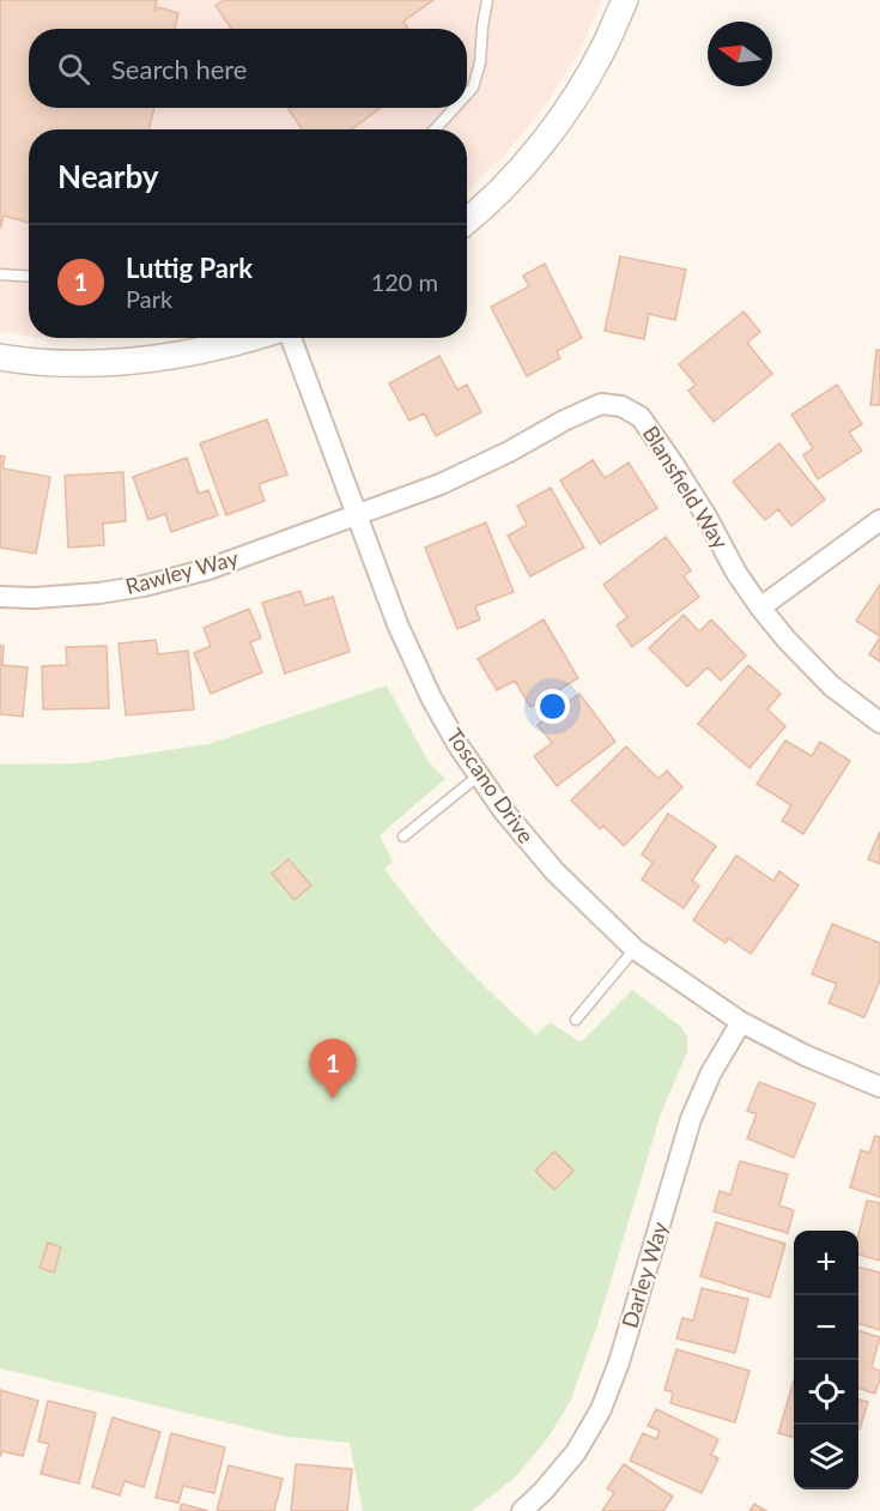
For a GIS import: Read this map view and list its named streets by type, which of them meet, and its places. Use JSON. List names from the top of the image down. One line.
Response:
{"streets":{"street":["Blansfield Way","Rawley Way","Toscano Drive","Darley Way"]},"crossings":[["Blansfield Way","Rawley Way"],["Blansfield Way","Toscano Drive"],["Rawley Way","Toscano Drive"],["Toscano Drive","Darley Way"]],"north":"left","page":{"search":"Search here","heading":"Nearby","list":[{"mark":"1","name":"Luttig Park","note":"Park","value":"120 m"}],"pins":"1","map_buttons":["+","−"]}}
